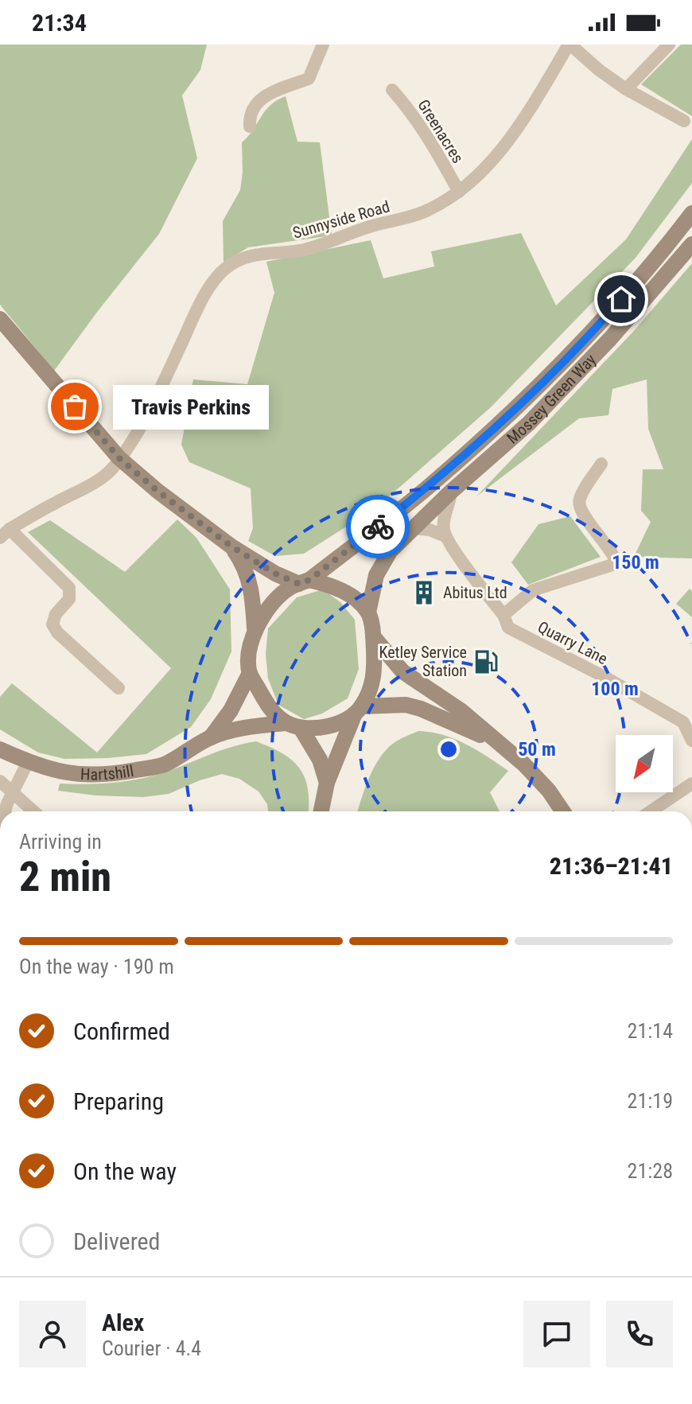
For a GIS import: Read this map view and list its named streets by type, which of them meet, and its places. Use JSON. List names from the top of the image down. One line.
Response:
{"streets":{"main road":["Mossey Green Way","Hartshill"],"street":["Greenacres","Sunnyside Road","Quarry Lane"]},"crossings":[["Greenacres","Sunnyside Road"],["Mossey Green Way","Hartshill"]],"places":{"other":["Travis Perkins"],"building":["Abitus Ltd"],"fuel station":["Ketley Service Station"]},"north":"bottom left","page":{"status":"21:34","bubble":"Travis Perkins","heading":["2 min","Arriving in","21:36–21:41"],"panel":["Alex","Courier · 4.4"],"bar":"On the way · 190 m","list":[["Confirmed","21:14"],["Preparing","21:19"],["On the way","21:28"],"Delivered"]},"rings":["150 m","100 m","50 m"]}
